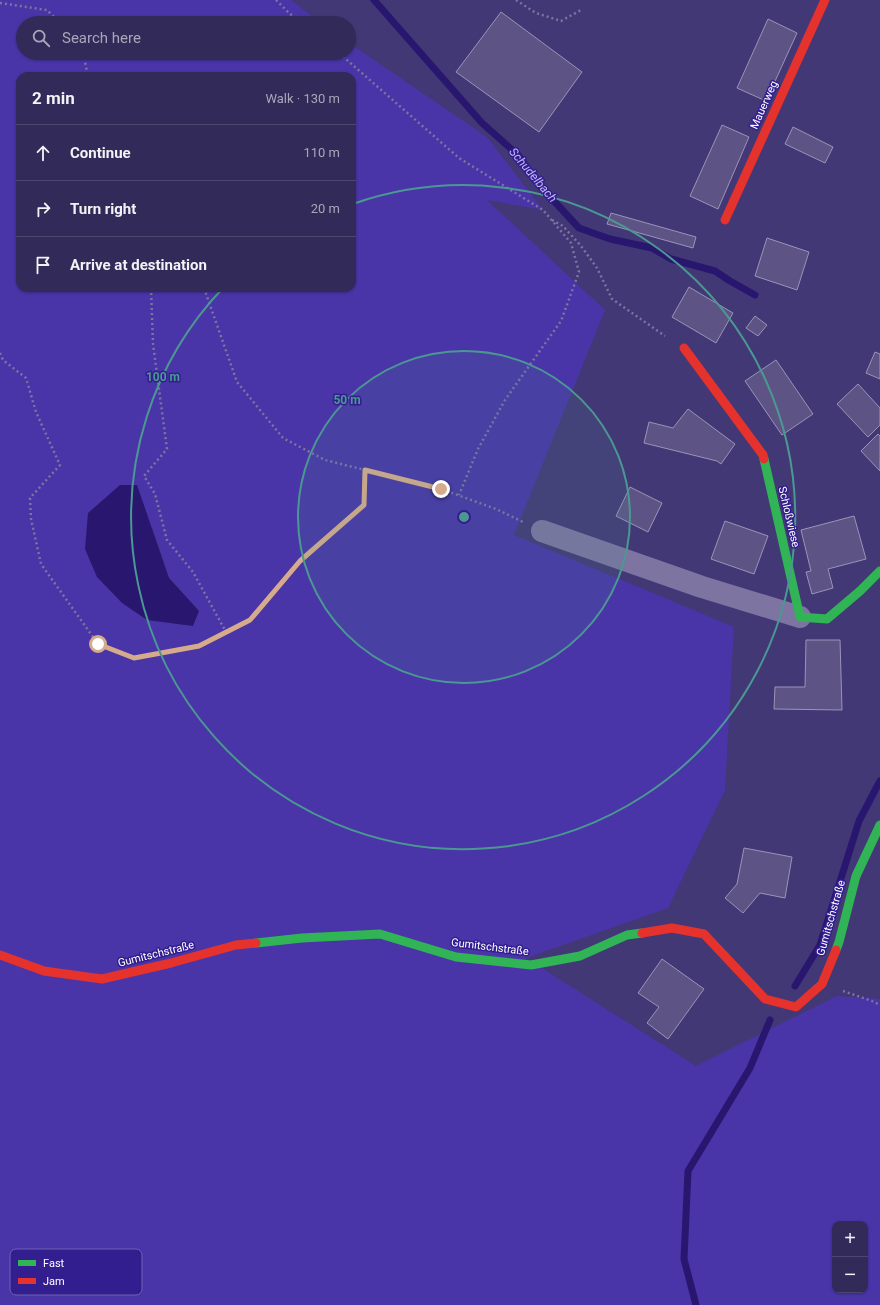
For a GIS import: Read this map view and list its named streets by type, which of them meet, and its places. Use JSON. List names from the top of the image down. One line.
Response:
{"streets":{"street":["Mauerweg","Schloßwiese","Gumitschstraße"]},"water":["Schudelbach"],"legend":["Fast","Jam"],"page":{"search":"Search here","heading":["2 min","Walk · 130 m"],"list":[["Continue","110 m"],["Turn right","20 m"],"Arrive at destination"],"map_buttons":["+","−"]},"rings":["100 m","50 m"]}
